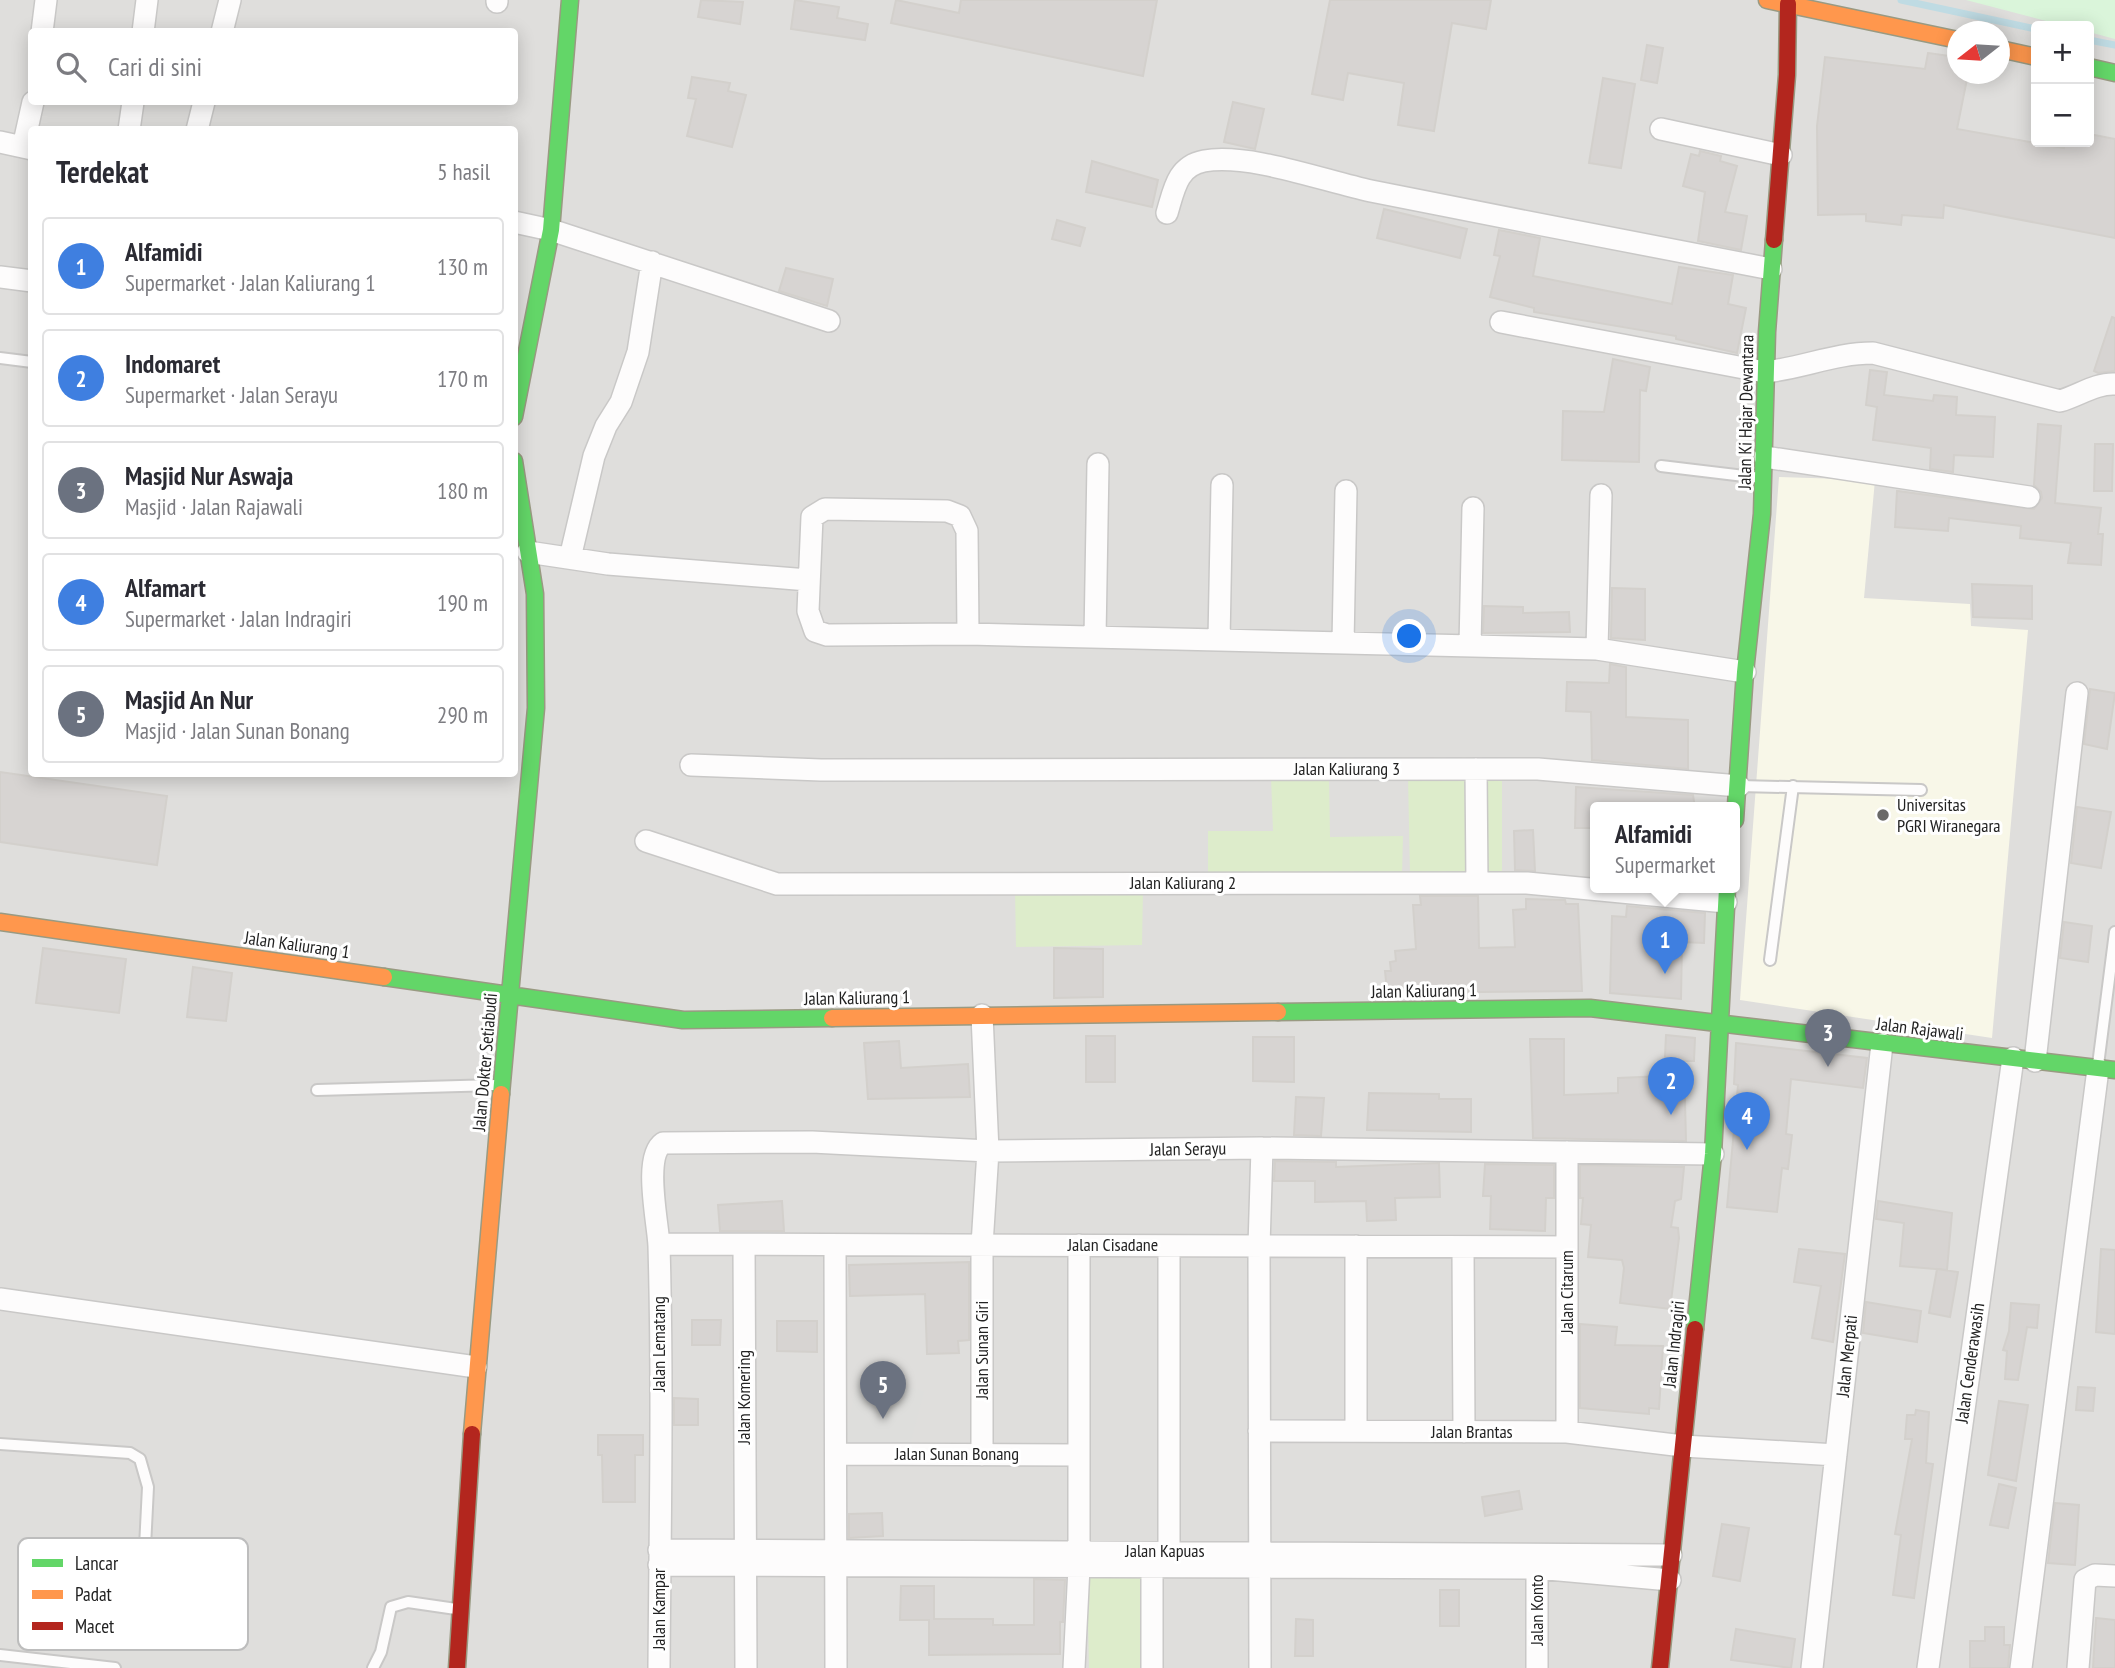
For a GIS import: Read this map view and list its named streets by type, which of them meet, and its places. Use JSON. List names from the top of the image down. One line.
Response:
{"streets":{"main road":["Jalan Ki Hajar Dewantara","Jalan Kaliurang 1","Jalan Rajawali","Jalan Dokter Setiabudi","Jalan Indragiri"],"street":["Jalan Kaliurang 3","Jalan Kaliurang 2","Jalan Serayu","Jalan Cisadane","Jalan Citarum","Jalan Lematang","Jalan Sunan Giri","Jalan Merpati","Jalan Cenderawasih","Jalan Komering","Jalan Brantas","Jalan Sunan Bonang","Jalan Kapuas","Jalan Kampar","Jalan Konto"]},"crossings":[["Jalan Ki Hajar Dewantara","Jalan Kaliurang 3"],["Jalan Kaliurang 1","Jalan Rajawali"],["Jalan Kaliurang 1","Jalan Dokter Setiabudi"],["Jalan Kaliurang 1","Jalan Indragiri"],["Jalan Kaliurang 1","Jalan Sunan Giri"],["Jalan Rajawali","Jalan Indragiri"],["Jalan Rajawali","Jalan Merpati"],["Jalan Rajawali","Jalan Cenderawasih"],["Jalan Serayu","Jalan Citarum"],["Jalan Serayu","Jalan Lematang"],["Jalan Serayu","Jalan Indragiri"],["Jalan Serayu","Jalan Sunan Giri"],["Jalan Cisadane","Jalan Citarum"],["Jalan Cisadane","Jalan Lematang"],["Jalan Cisadane","Jalan Sunan Giri"],["Jalan Cisadane","Jalan Komering"],["Jalan Citarum","Jalan Brantas"],["Jalan Lematang","Jalan Kapuas"],["Jalan Lematang","Jalan Kampar"],["Jalan Indragiri","Jalan Brantas"],["Jalan Indragiri","Jalan Kapuas"],["Jalan Sunan Giri","Jalan Sunan Bonang"],["Jalan Merpati","Jalan Brantas"],["Jalan Komering","Jalan Kapuas"],["Jalan Kapuas","Jalan Kampar"],["Jalan Kapuas","Jalan Konto"]],"places":["Universitas PGRI Wiranegara"],"legend":["Lancar","Padat","Macet"],"north":"left","page":{"map_buttons":["+","−"],"search":"Cari di sini","heading":["Terdekat","5 hasil"],"list":[{"mark":"1","name":"Alfamidi","note":"Supermarket · Jalan Kaliurang 1","value":"130 m"},{"mark":"2","name":"Indomaret","note":"Supermarket · Jalan Serayu","value":"170 m"},{"mark":"3","name":"Masjid Nur Aswaja","note":"Masjid · Jalan Rajawali","value":"180 m"},{"mark":"4","name":"Alfamart","note":"Supermarket · Jalan Indragiri","value":"190 m"},{"mark":"5","name":"Masjid An Nur","note":"Masjid · Jalan Sunan Bonang","value":"290 m"}],"popup":["Alfamidi","Supermarket"],"pins":["1","3","2","4","5"]}}
